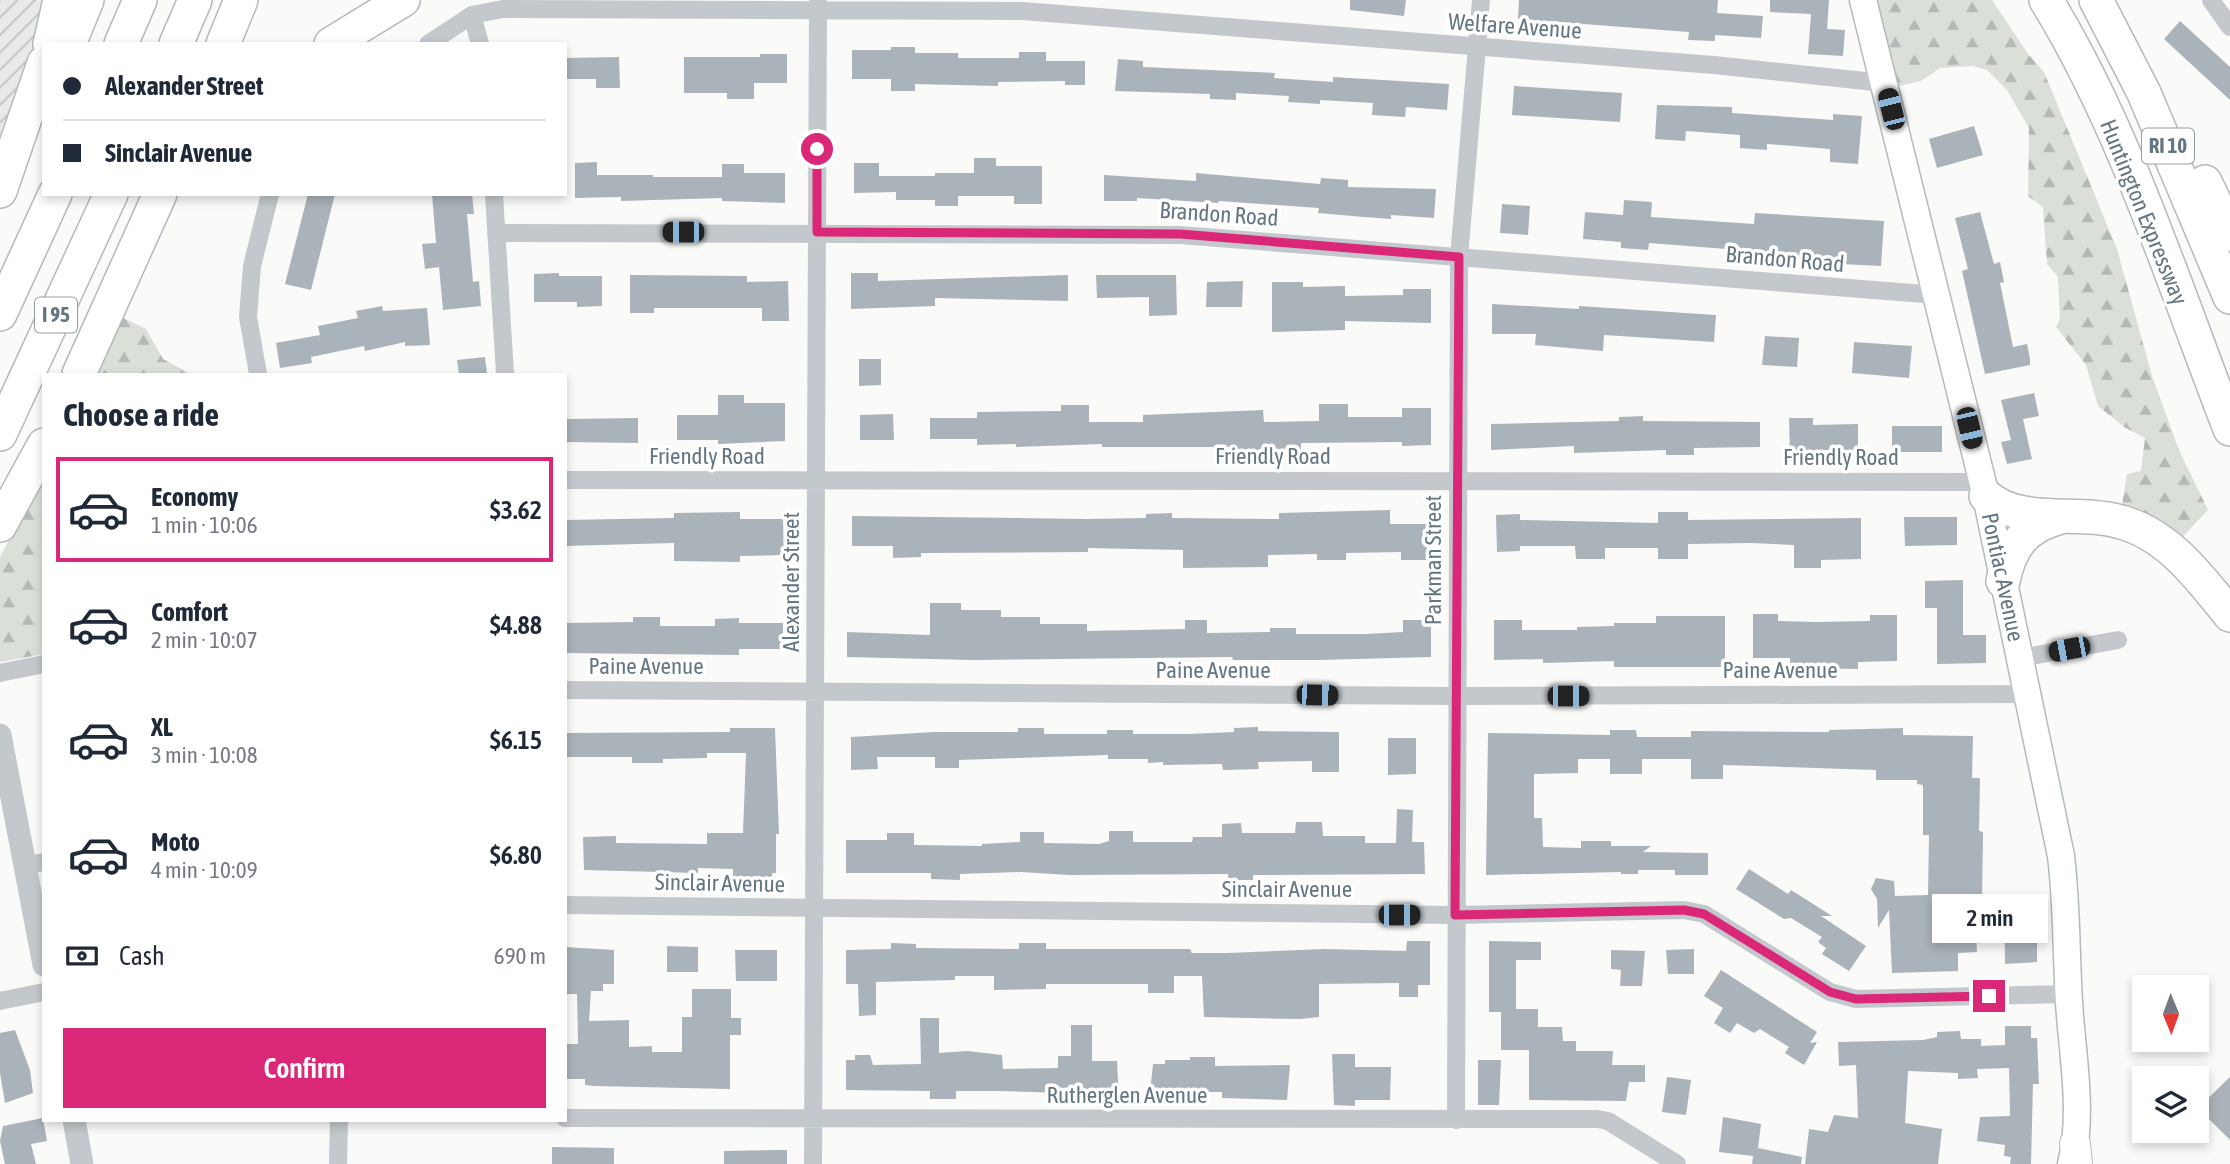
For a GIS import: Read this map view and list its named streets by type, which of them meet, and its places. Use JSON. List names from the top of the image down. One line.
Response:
{"streets":{"highway":["RI 10","Huntington Expressway","I 95"],"main road":["Pontiac Avenue"],"street":["Welfare Avenue","Brandon Road","Friendly Road","Parkman Street","Alexander Street","Paine Avenue","Sinclair Avenue","Rutherglen Avenue"]},"crossings":[["Welfare Avenue","Parkman Street"],["Welfare Avenue","Pontiac Avenue"],["Welfare Avenue","Alexander Street"],["Brandon Road","Parkman Street"],["Brandon Road","Pontiac Avenue"],["Brandon Road","Alexander Street"],["Friendly Road","Parkman Street"],["Friendly Road","Pontiac Avenue"],["Friendly Road","Alexander Street"],["Parkman Street","Paine Avenue"],["Parkman Street","Sinclair Avenue"],["Parkman Street","Rutherglen Avenue"],["Pontiac Avenue","Paine Avenue"],["Pontiac Avenue","Sinclair Avenue"],["Alexander Street","Paine Avenue"],["Alexander Street","Sinclair Avenue"],["Alexander Street","Rutherglen Avenue"]],"north":"bottom","page":{"banner":["Alexander Street","Sinclair Avenue"],"heading":"Choose a ride","list":[{"name":"Economy","note":"1 min · 10:06","value":"$3.62"},{"name":"Comfort","note":"2 min · 10:07","value":"$4.88"},{"name":"XL","note":"3 min · 10:08","value":"$6.15"},{"name":"Moto","note":"4 min · 10:09","value":"$6.80"}],"bubble":"2 min","pay":["Cash","690 m"],"buttons":"Confirm"}}
